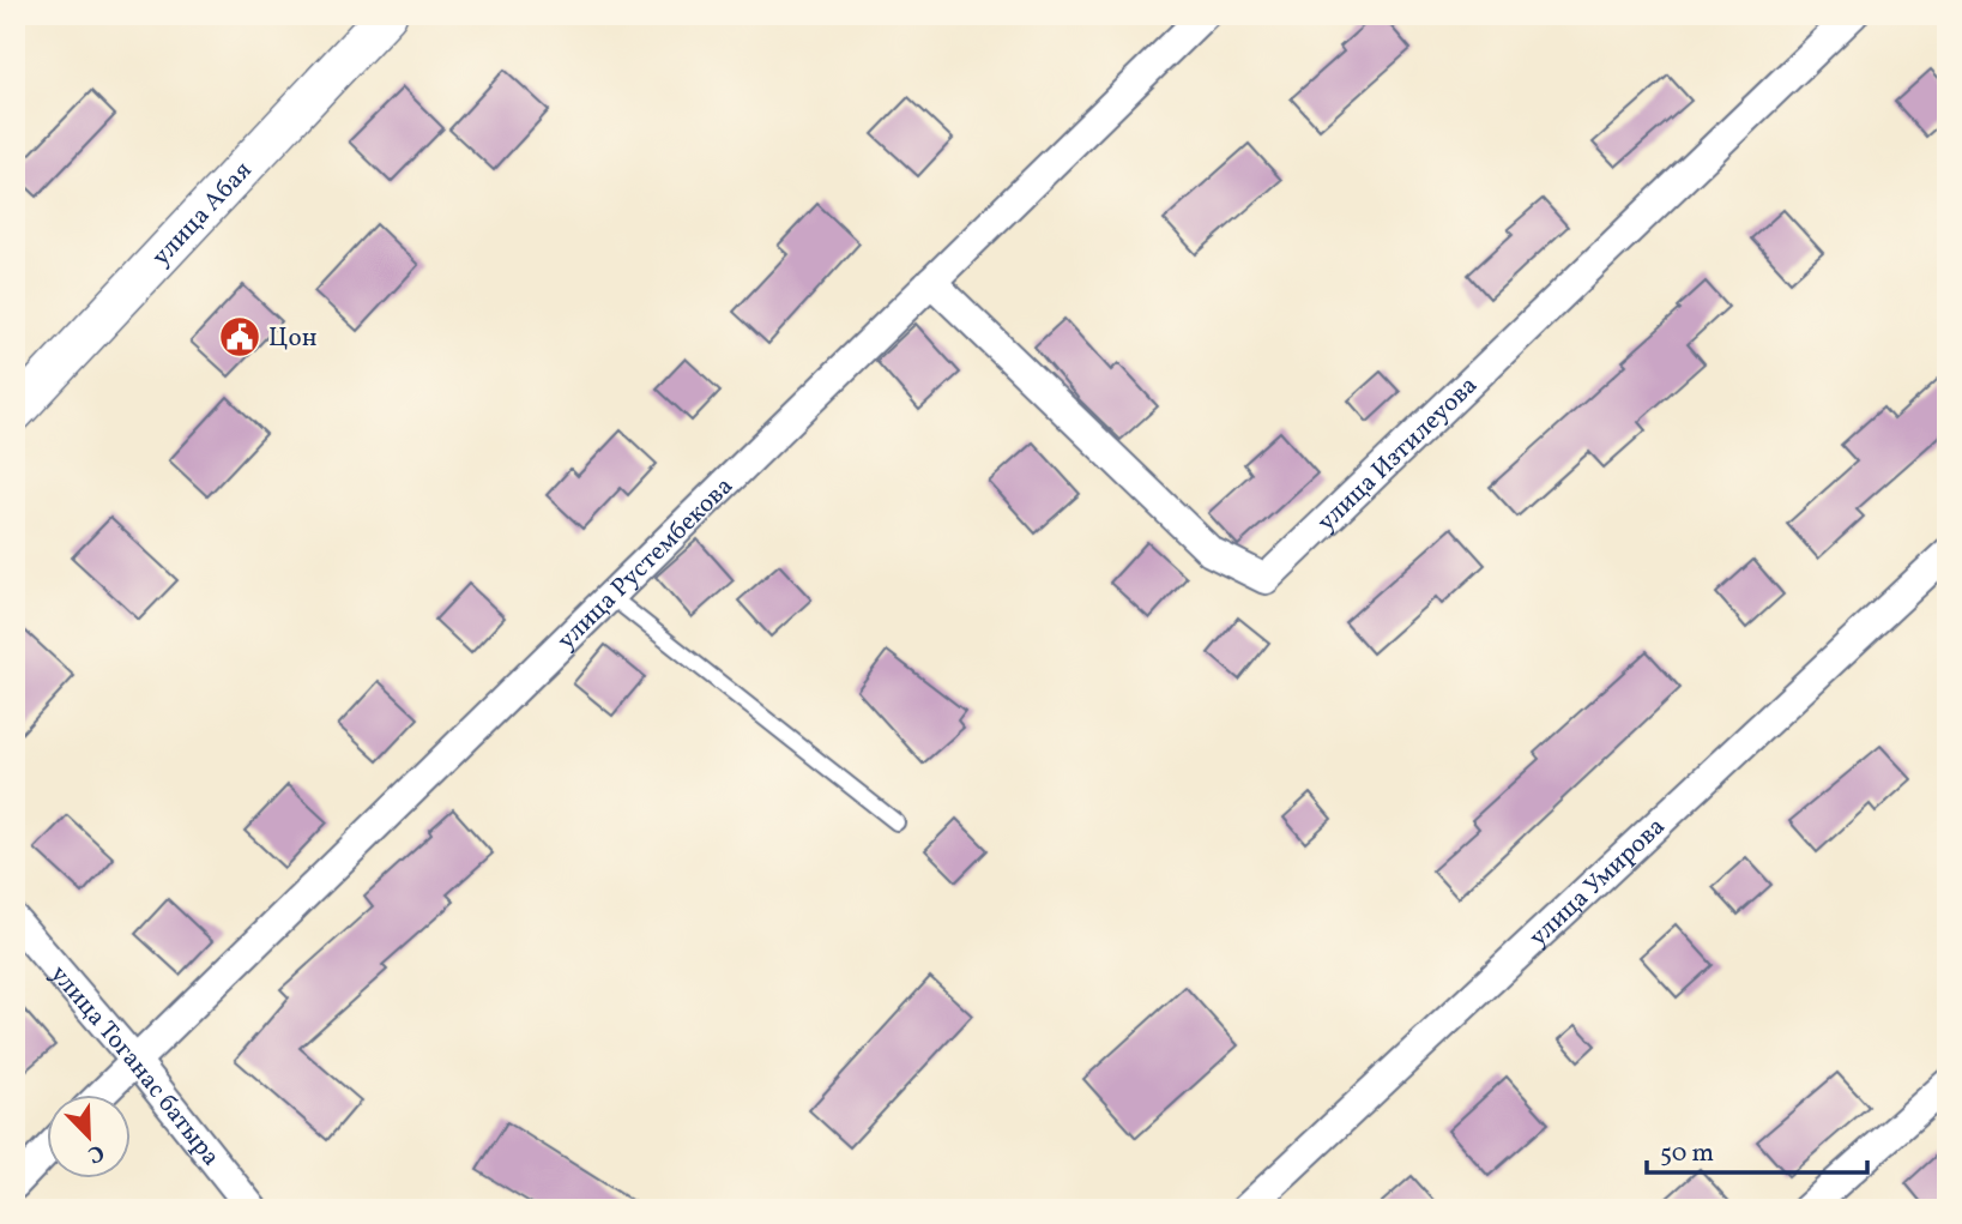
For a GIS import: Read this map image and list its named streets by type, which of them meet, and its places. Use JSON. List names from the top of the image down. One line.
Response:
{"streets":{"street":["улица Абая","улица Изтилеуова","улица Рустембекова","улица Умирова","улица Тоганас батыра"]},"crossings":[["улица Изтилеуова","улица Рустембекова"],["улица Рустембекова","улица Тоганас батыра"]],"places":{"public building":["Цон"]},"scale_bar":"50 m","north":"bottom right"}
